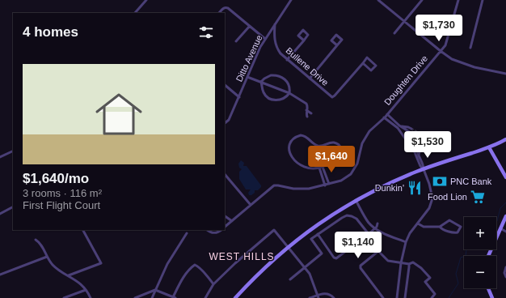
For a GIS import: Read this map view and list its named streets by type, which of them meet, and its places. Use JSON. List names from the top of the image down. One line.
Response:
{"streets":{"street":["Ditto Avenue","Bullene Drive","Doughten Drive"]},"crossings":[["Ditto Avenue","Bullene Drive"]],"districts":["WEST HILLS"],"places":{"bank":["PNC Bank"],"restaurant":["Dunkin'"],"supermarket":["Food Lion"]},"page":{"heading":"4 homes","price":["$1,730","$1,530","$1,640","$1,140"],"list":[{"name":"$1,640/mo","note":"3 rooms · 116 m² · First Flight Court"}],"map_buttons":["+","−"]}}
